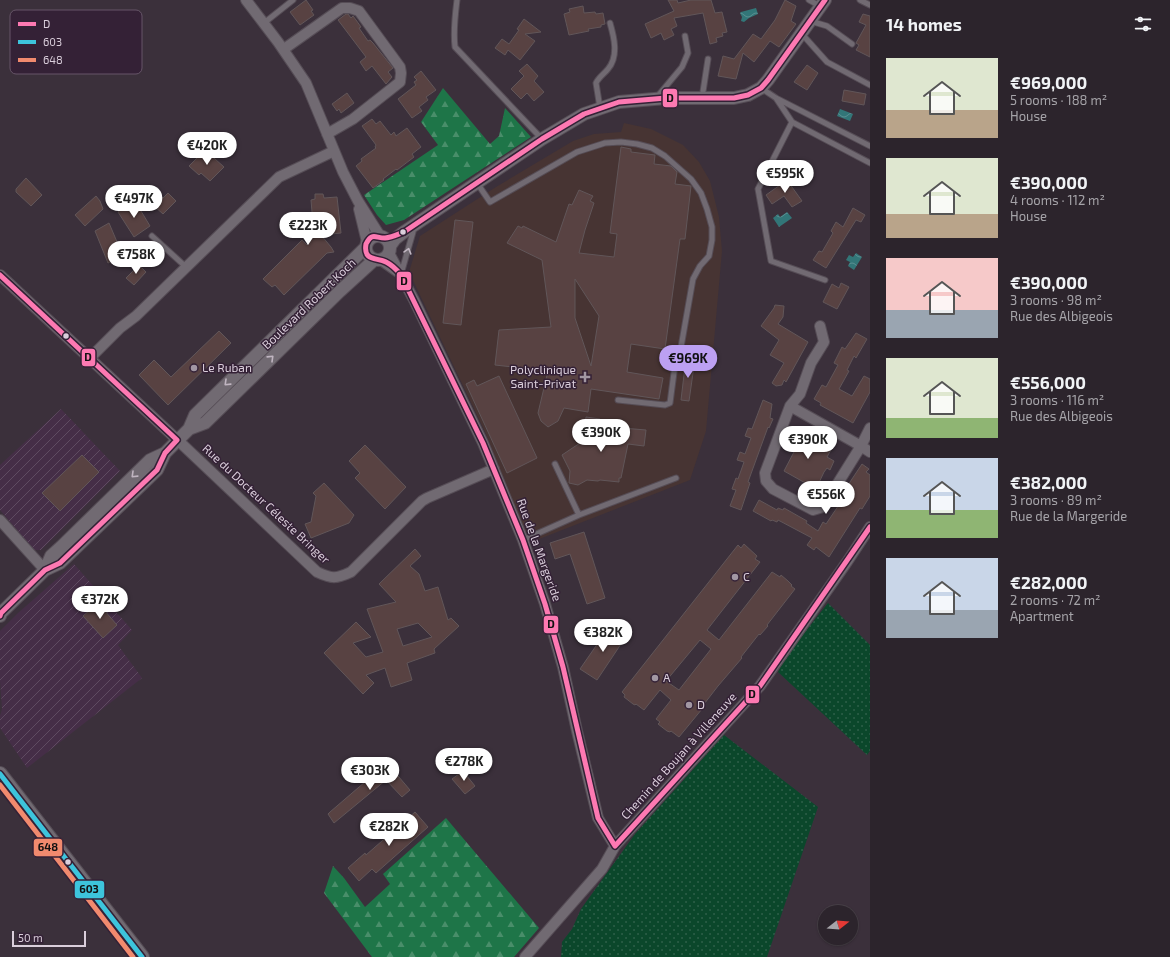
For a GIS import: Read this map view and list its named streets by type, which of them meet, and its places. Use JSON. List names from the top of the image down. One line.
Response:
{"streets":{"street":["Boulevard Robert Koch","Rue du Docteur Céleste Bringer","Rue de la Margeride","Chemin de Boujan à Villeneuve"]},"crossings":[["Boulevard Robert Koch","Rue du Docteur Céleste Bringer"],["Boulevard Robert Koch","Rue de la Margeride"],["Rue du Docteur Céleste Bringer","Rue de la Margeride"],["Rue de la Margeride","Chemin de Boujan à Villeneuve"]],"places":{"other":["Le Ruban","C","A","D"],"health":["Polyclinique Saint-Privat"]},"lines":["transit line D","transit line 603","transit line 648"],"legend":["D","603","648"],"scale_bar":"50 m","north":"right","page":{"heading":"14 homes","list":[{"name":"€969,000","note":"5 rooms · 188 m² · House"},{"name":"€390,000","note":"4 rooms · 112 m² · House"},{"name":"€390,000","note":"3 rooms · 98 m² · Rue des Albigeois"},{"name":"€556,000","note":"3 rooms · 116 m² · Rue des Albigeois"},{"name":"€382,000","note":"3 rooms · 89 m² · Rue de la Margeride"},{"name":"€282,000","note":"2 rooms · 72 m² · Apartment"}],"price":["€420K","€595K","€497K","€223K","€758K","€969K","€390K","€390K","€556K","€372K","€382K","€278K","€303K","€282K"],"scale":"50 m"}}
